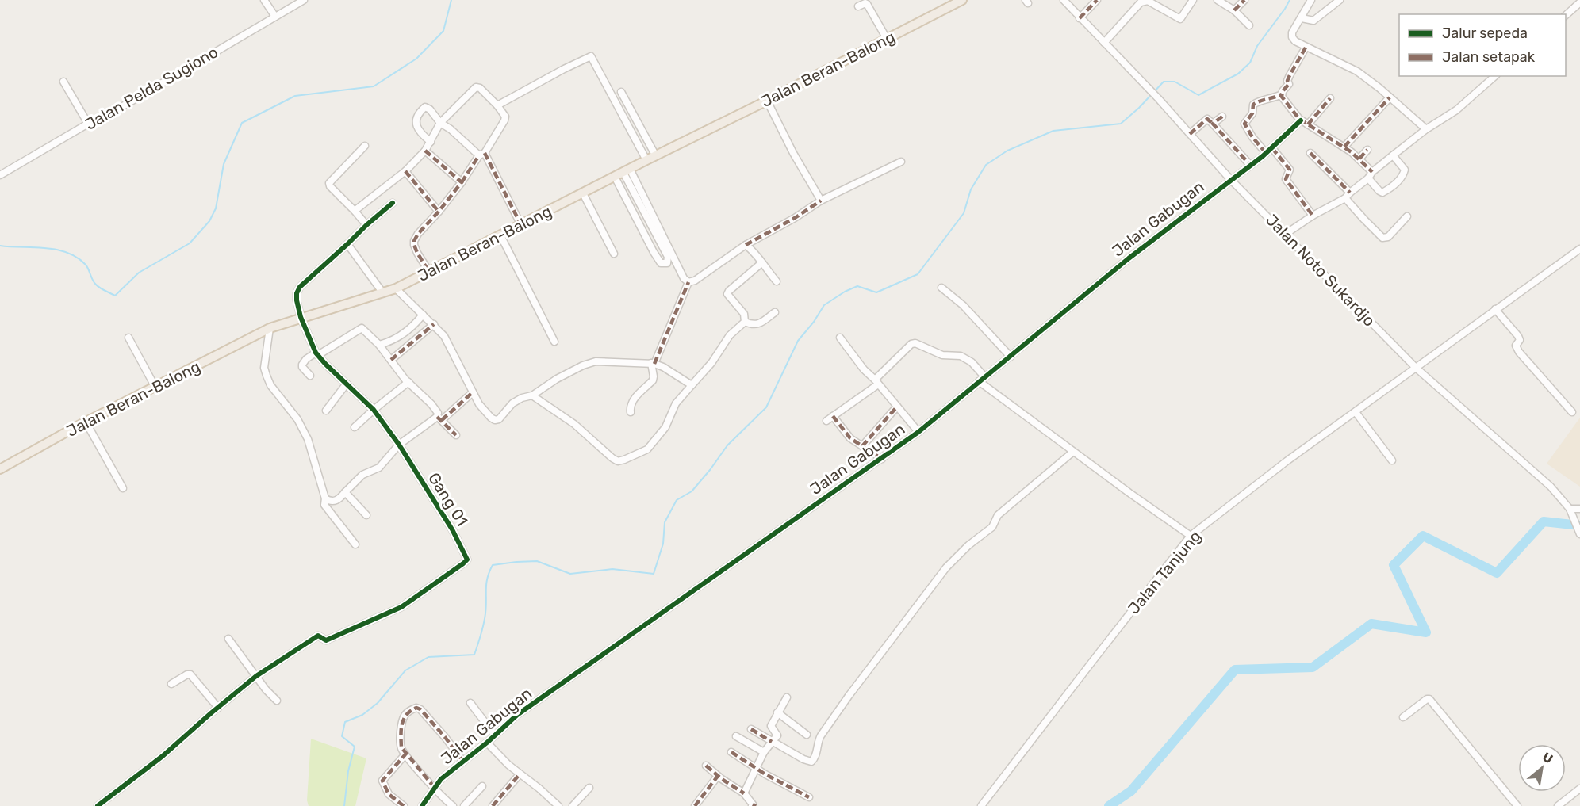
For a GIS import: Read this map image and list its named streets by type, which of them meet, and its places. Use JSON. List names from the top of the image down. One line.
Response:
{"streets":{"main road":["Jalan Beran-Balong"],"street":["Jalan Pelda Sugiono","Jalan Gabugan","Jalan Noto Sukardjo","Gang 01","Jalan Tanjung"]},"crossings":[["Jalan Beran-Balong","Gang 01"],["Jalan Gabugan","Jalan Noto Sukardjo"],["Jalan Noto Sukardjo","Jalan Tanjung"]],"legend":["Jalur sepeda","Jalan setapak"],"north":"top right"}
